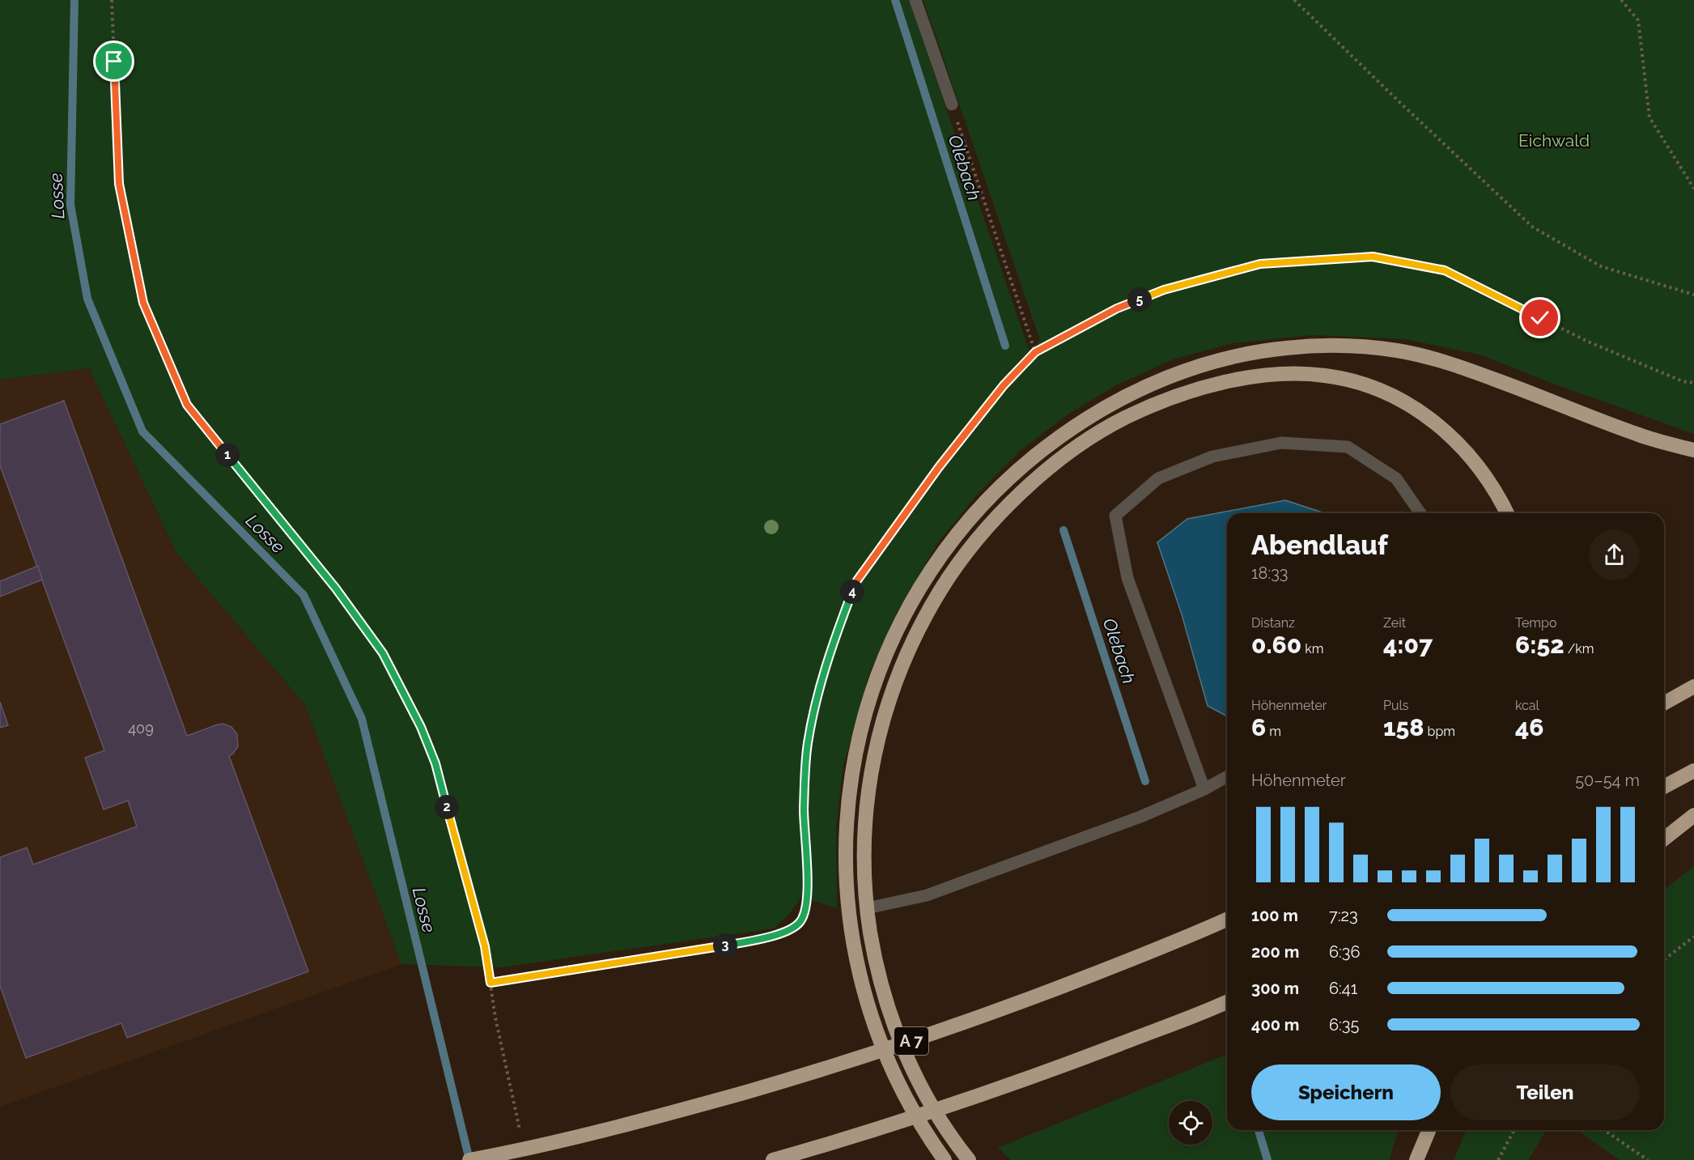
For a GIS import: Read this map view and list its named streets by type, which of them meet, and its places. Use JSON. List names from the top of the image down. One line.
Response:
{"streets":{"highway":["A 7"]},"water":["Olebach","Losse"],"parks":["Eichwald"],"house_numbers":["409"],"page":{"pins":["5","1","4","2","3"],"heading":["Abendlauf","18:33"],"stats":[["Distanz","0.60 km"],["Zeit","4:07"],["Tempo","6:52 /km"],["Höhenmeter","6 m"],["Puls","158 bpm"],["kcal","46"]],"chart":["Höhenmeter","50–54 m"],"list":[{"name":"100 m","note":"7:23"},{"name":"200 m","note":"6:36"},{"name":"300 m","note":"6:41"},{"name":"400 m","note":"6:35"}],"buttons":["Speichern","Teilen"]}}
